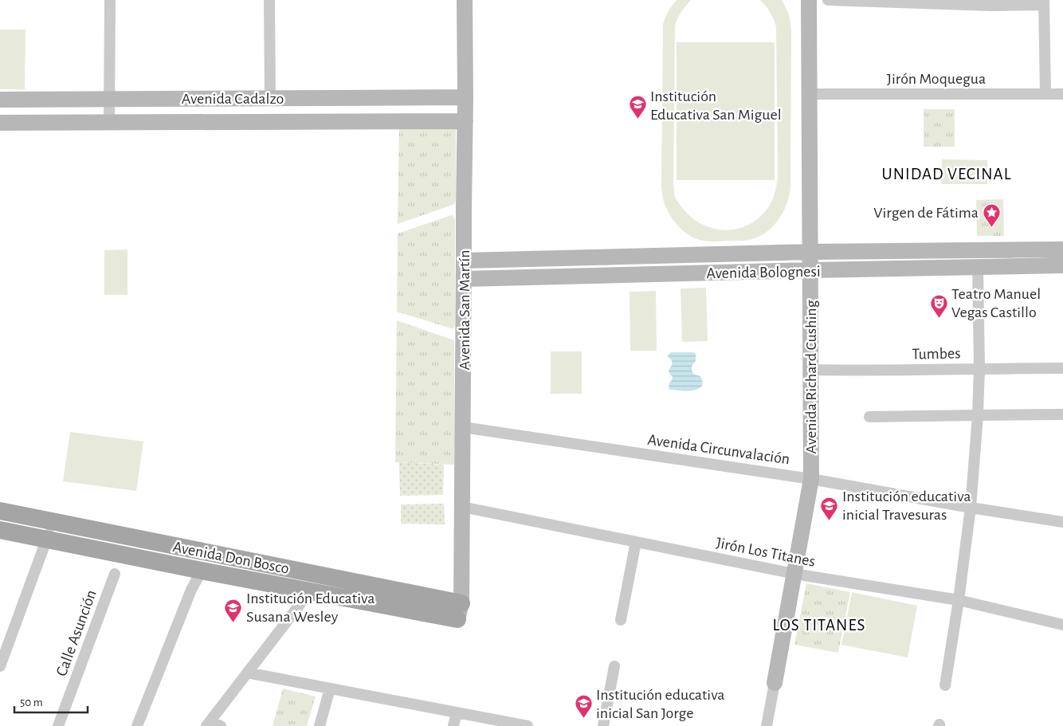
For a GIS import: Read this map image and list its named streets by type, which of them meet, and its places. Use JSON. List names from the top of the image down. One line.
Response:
{"streets":{"main road":["Avenida Cadalzo","Avenida Bolognesi","Avenida San Martín","Avenida Richard Cushing","Avenida Don Bosco"],"street":["Jirón Moquegua","Tumbes","Avenida Circunvalación","Jirón Los Titanes","Calle Asunción"]},"crossings":[["Jirón Moquegua","Avenida Richard Cushing"],["Avenida Cadalzo","Avenida San Martín"],["Avenida Bolognesi","Avenida San Martín"],["Avenida Bolognesi","Avenida Richard Cushing"],["Avenida San Martín","Avenida Circunvalación"],["Avenida San Martín","Jirón Los Titanes"],["Avenida San Martín","Avenida Don Bosco"],["Tumbes","Avenida Richard Cushing"],["Avenida Richard Cushing","Avenida Circunvalación"],["Avenida Richard Cushing","Jirón Los Titanes"]],"districts":["UNIDAD VECINAL","LOS TITANES"],"places":{"school or university":["Institución Educativa San Miguel","Institución educativa inicial Travesuras","Institución Educativa Susana Wesley","Institución educativa inicial San Jorge"],"place":["Virgen de Fátima"],"theatre":["Teatro Manuel Vegas Castillo"]},"scale_bar":"50 m"}
